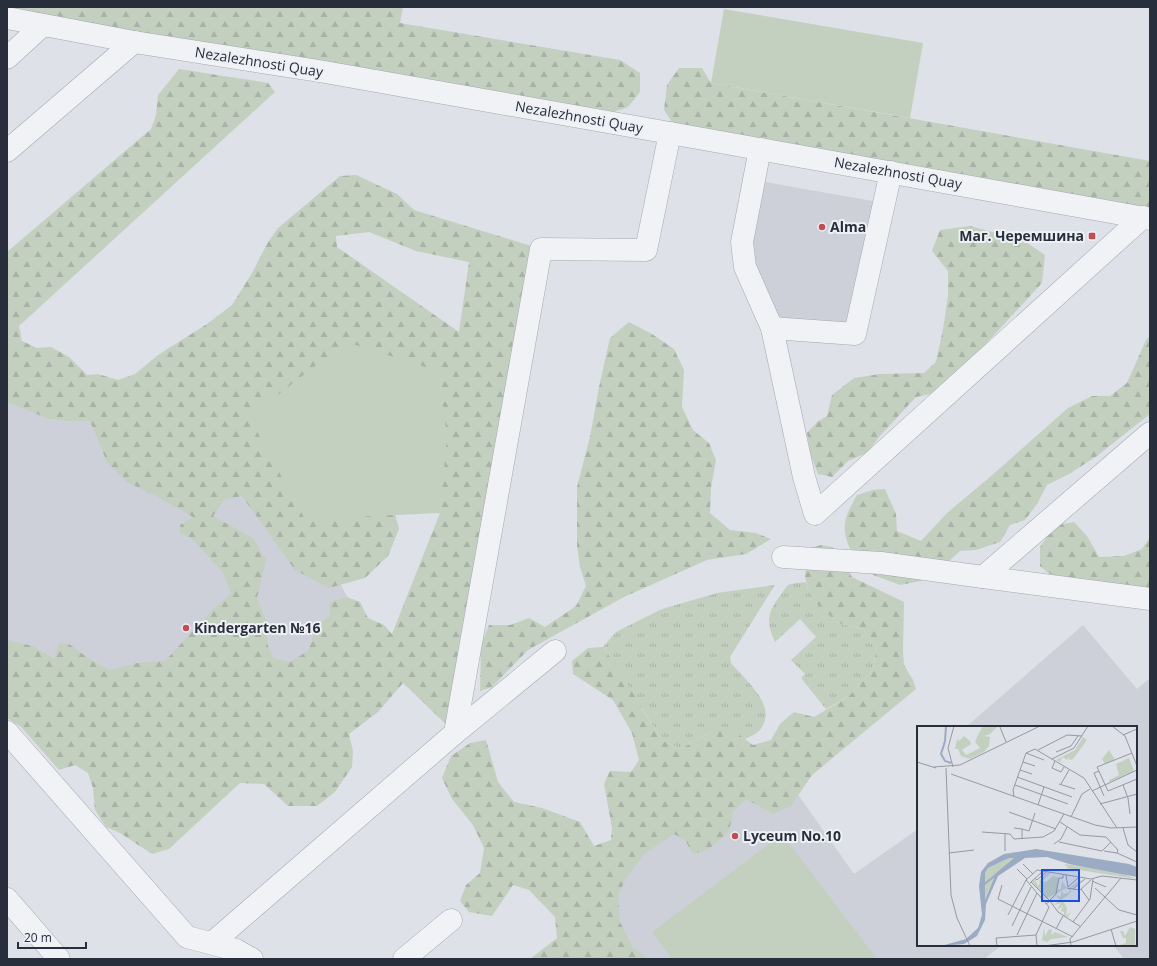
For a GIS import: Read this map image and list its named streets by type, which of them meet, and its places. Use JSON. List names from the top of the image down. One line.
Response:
{"streets":{"street":["Nezalezhnosti Quay"]},"places":{"other":["Alma","Kindergarten №16","Lyceum No.10"],"transit":["Маг. Черемшина"]},"scale_bar":"20 m"}
